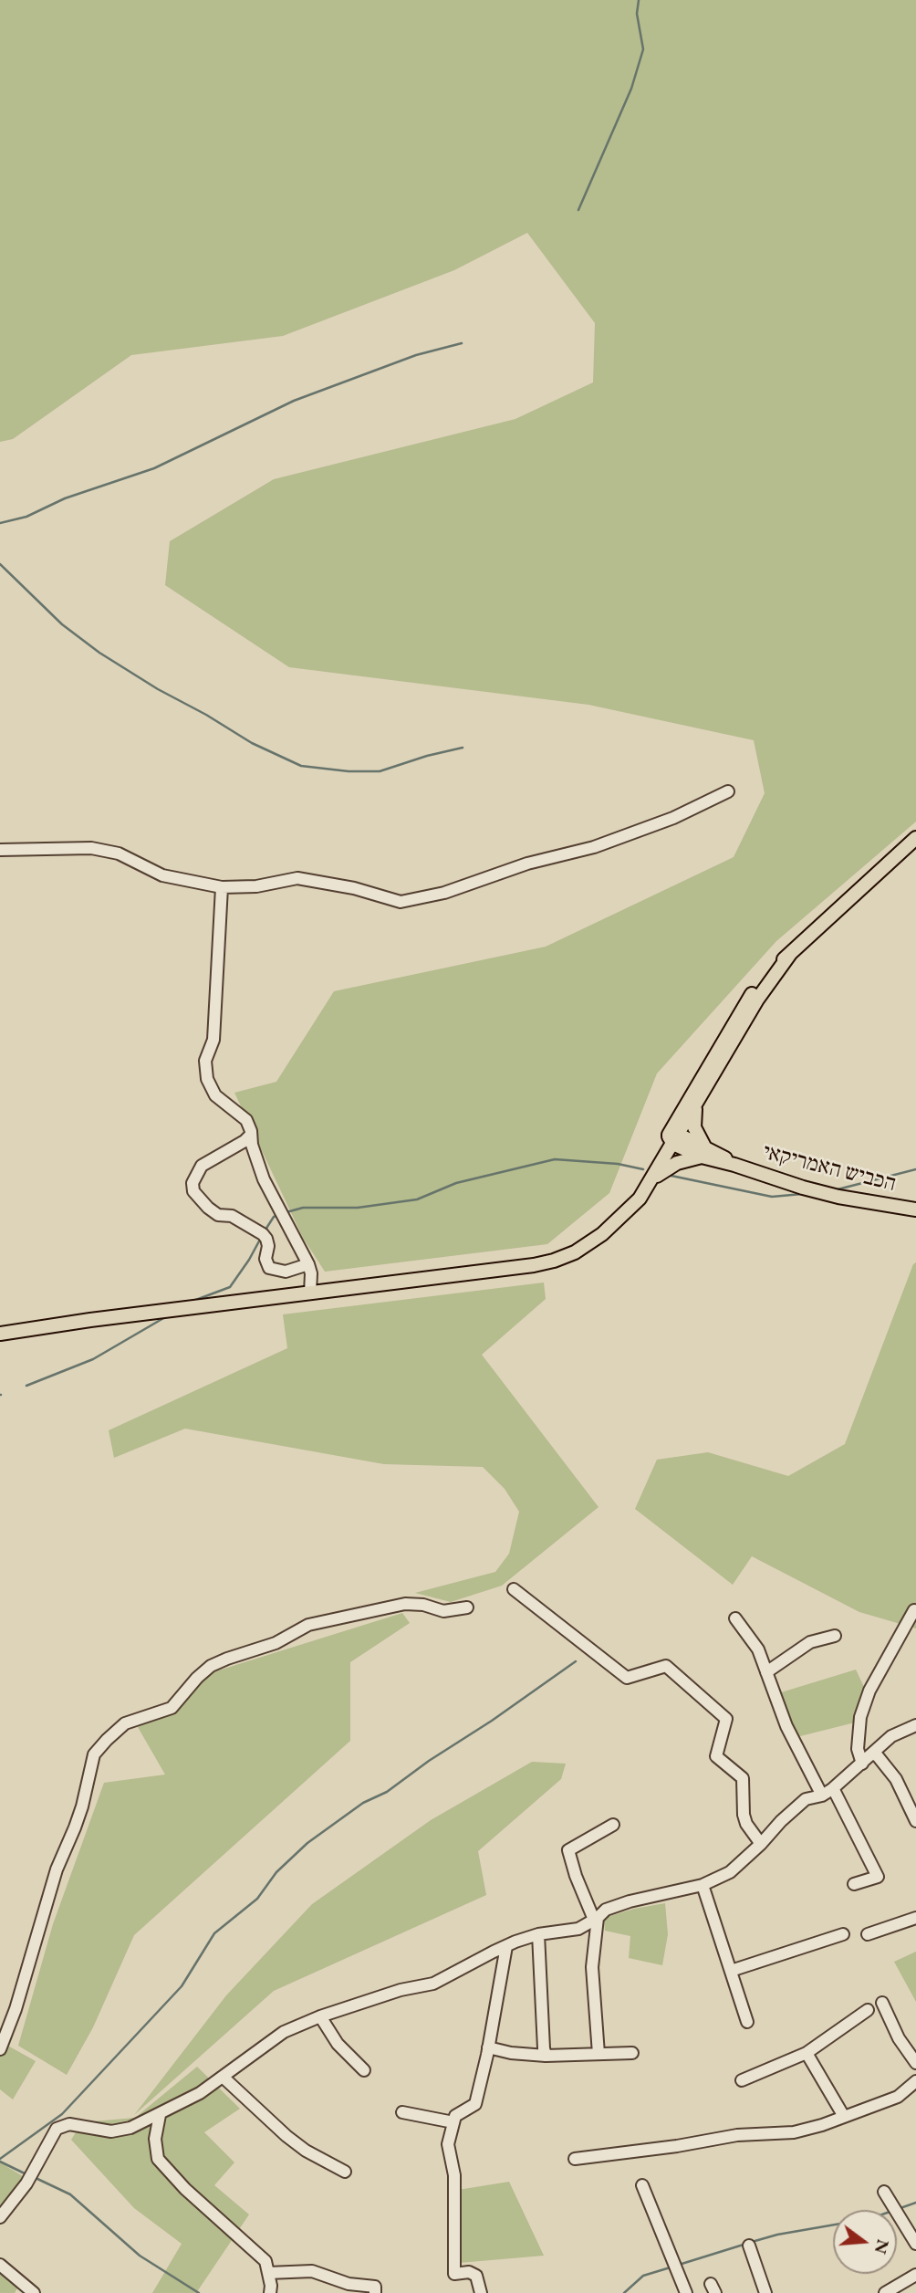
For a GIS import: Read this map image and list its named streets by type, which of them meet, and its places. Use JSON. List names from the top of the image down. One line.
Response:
{"streets":{"main road":["הכביש האמריקאי"]},"north":"right"}
